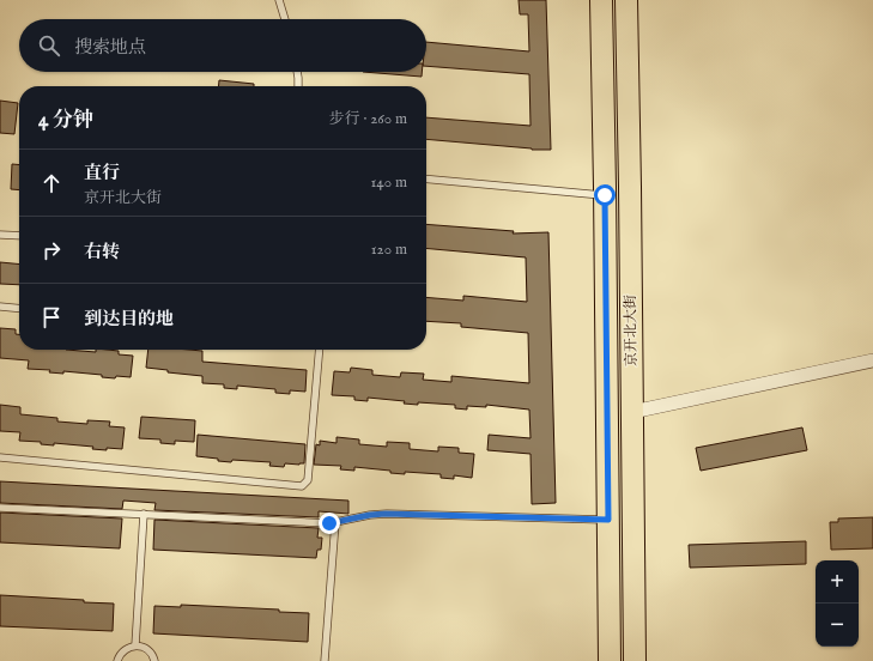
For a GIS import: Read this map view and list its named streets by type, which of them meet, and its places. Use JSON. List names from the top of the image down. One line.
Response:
{"streets":{"main road":["京开北大街"]},"page":{"search":"搜索地点","heading":["4 分钟","步行 · 260 m"],"list":[["直行","京开北大街","140 m"],["右转","120 m"],"到达目的地"],"map_buttons":["+","−"]}}
